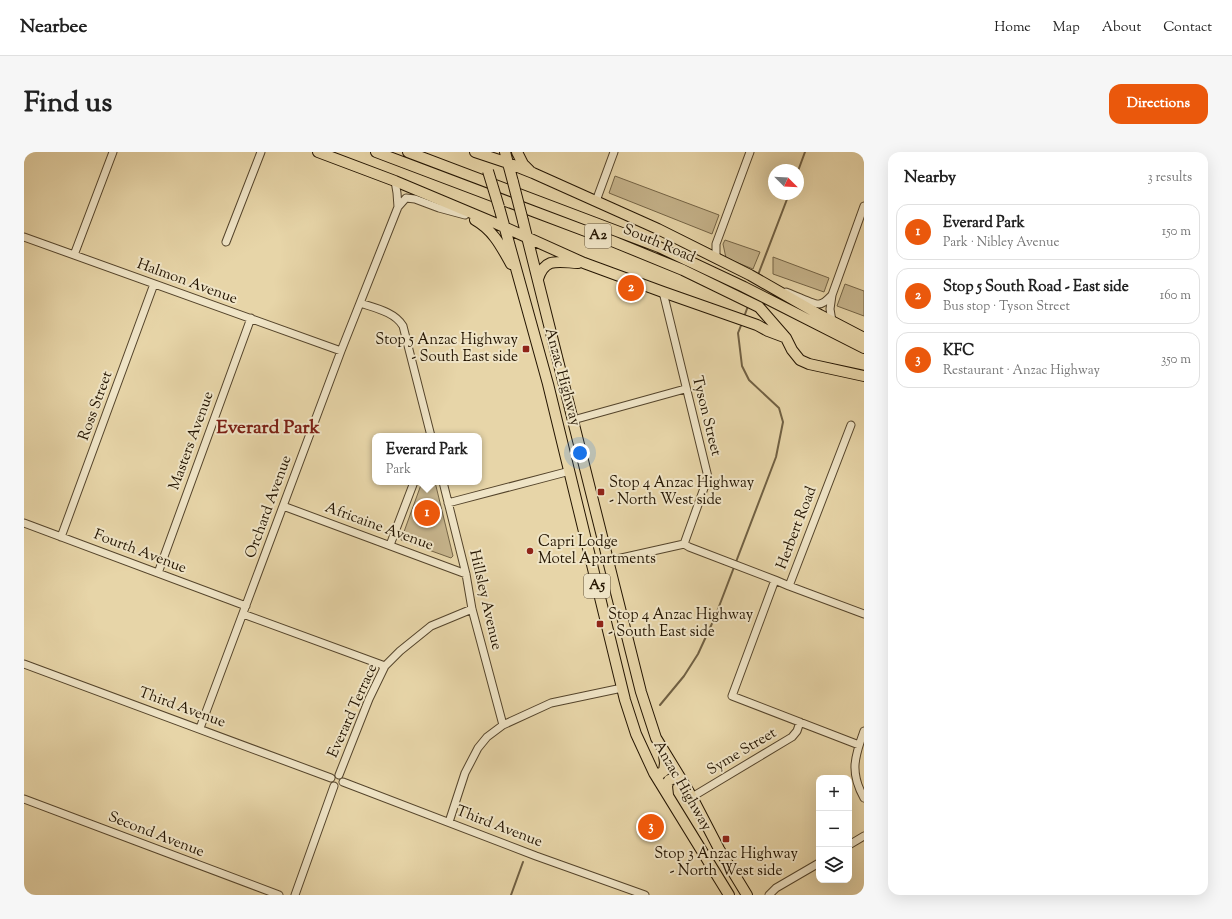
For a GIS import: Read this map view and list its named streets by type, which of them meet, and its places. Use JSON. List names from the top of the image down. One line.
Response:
{"streets":{"highway":["A2","South Road","Anzac Highway","A5"],"street":["Halmon Avenue","Ross Street","Tyson Street","Masters Avenue","Orchard Avenue","Africaine Avenue","Herbert Road","Fourth Avenue","Hillsley Avenue","Third Avenue","Everard Terrace","Syme Street","Second Avenue"]},"crossings":[["Halmon Avenue","Ross Street"],["Halmon Avenue","Masters Avenue"],["Halmon Avenue","Orchard Avenue"],["Anzac Highway","Syme Street"],["Ross Street","Fourth Avenue"],["Masters Avenue","Fourth Avenue"],["Orchard Avenue","Africaine Avenue"],["Orchard Avenue","Fourth Avenue"],["Orchard Avenue","Third Avenue"],["Africaine Avenue","Hillsley Avenue"],["Herbert Road","Syme Street"],["Hillsley Avenue","Everard Terrace"],["Third Avenue","Everard Terrace"]],"districts":["Everard Park"],"places":{"transit":["Stop 5 Anzac Highway - South East side","Stop 4 Anzac Highway - North West side","Stop 4 Anzac Highway - South East side","Stop 3 Anzac Highway - North West side"],"other":["Capri Lodge Motel Apartments"]},"north":"bottom right","page":{"header":"Nearbee","nav":["Home","Map","About","Contact"],"title":"Find us","buttons":"Directions","heading":["Nearby","3 results"],"list":[{"mark":"1","name":"Everard Park","note":"Park · Nibley Avenue","value":"150 m"},{"mark":"2","name":"Stop 5 South Road - East side","note":"Bus stop · Tyson Street","value":"160 m"},{"mark":"3","name":"KFC","note":"Restaurant · Anzac Highway","value":"350 m"}],"pins":["2","1","3"],"popup":["Everard Park","Park"],"map_buttons":["+","−"]}}
